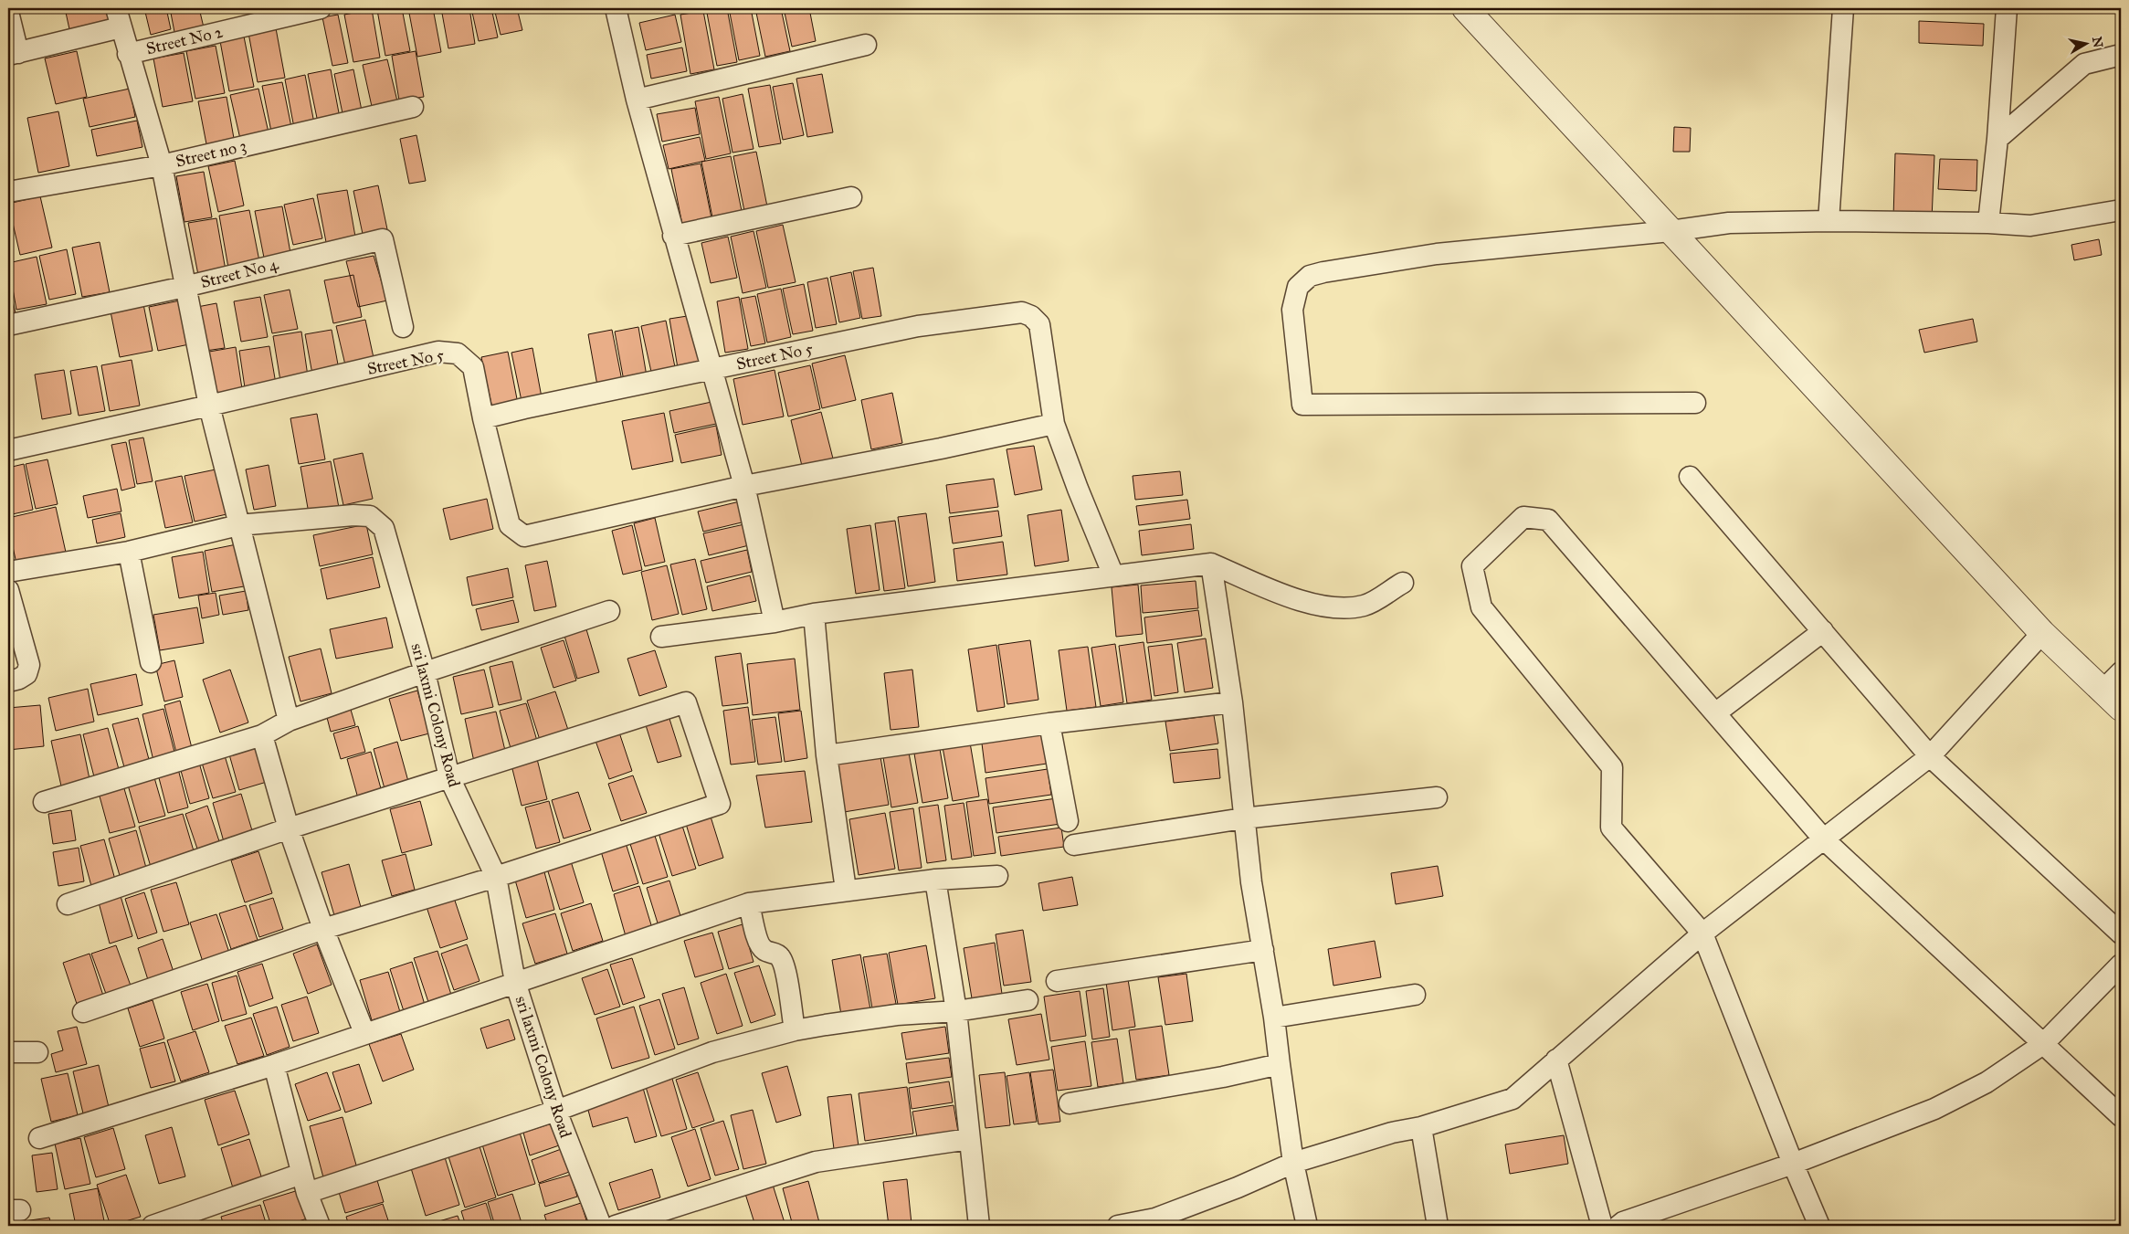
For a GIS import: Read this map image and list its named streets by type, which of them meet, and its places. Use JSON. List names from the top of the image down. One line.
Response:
{"streets":{"street":["Street No 2","Street no 3","Street No 4","Street No 5","sri laxmi Colony Road"]},"north":"right"}
